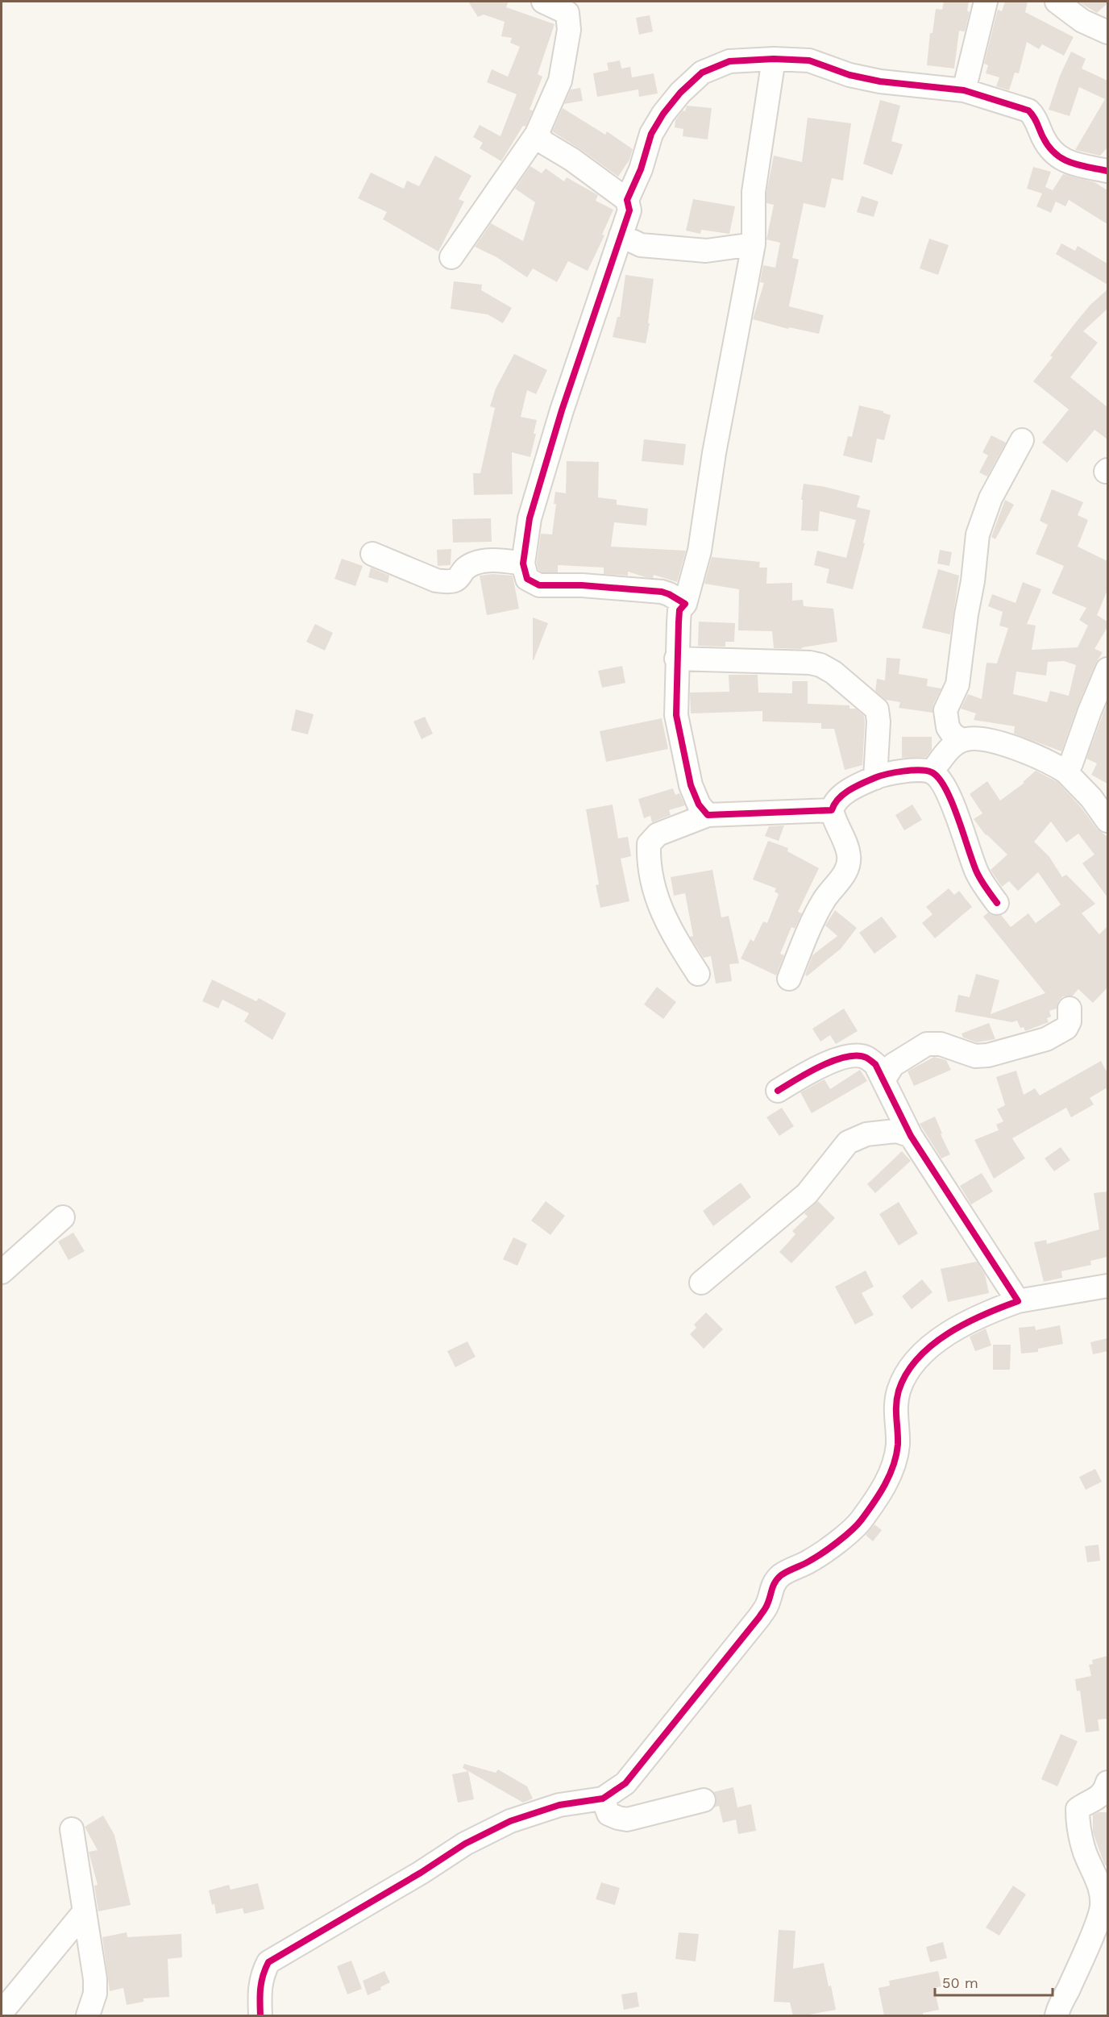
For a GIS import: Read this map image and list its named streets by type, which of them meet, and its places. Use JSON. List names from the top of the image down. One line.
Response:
{"scale_bar":"50 m"}
